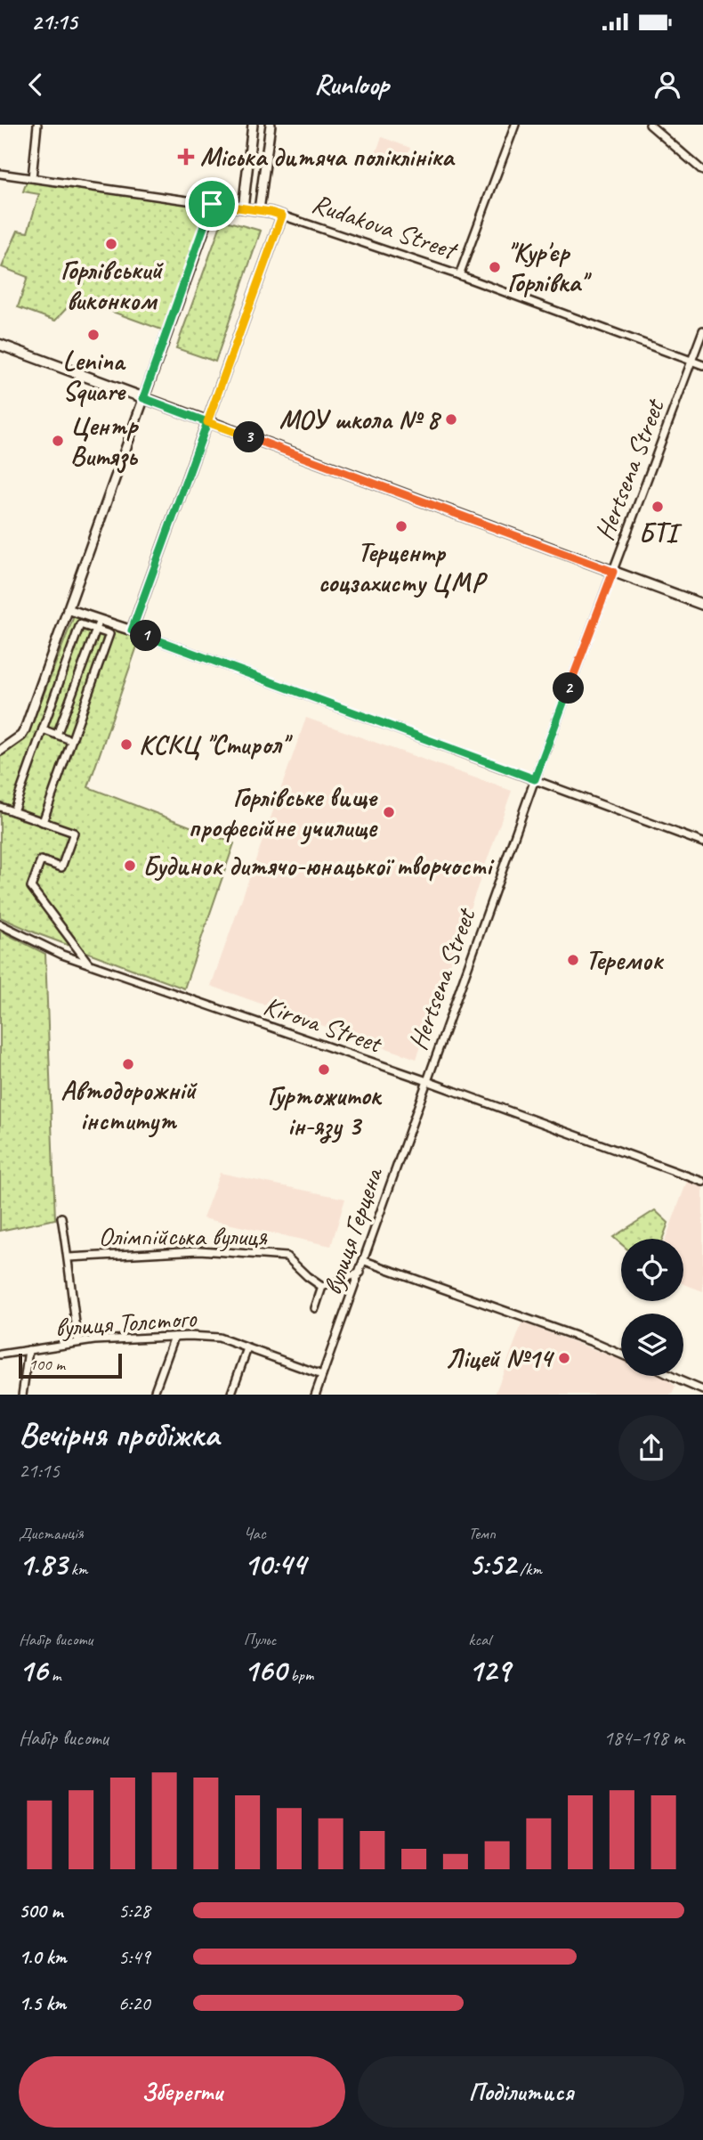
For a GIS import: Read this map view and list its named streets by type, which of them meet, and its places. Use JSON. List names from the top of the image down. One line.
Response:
{"streets":{"street":["Rudakova Street","Hertsena Street","Kirova Street","вулиця Герцена","Олімпійська вулиця","вулиця Толстого"]},"crossings":[["Rudakova Street","Hertsena Street"],["Hertsena Street","Kirova Street"],["Hertsena Street","вулиця Герцена"],["Kirova Street","вулиця Герцена"],["вулиця Герцена","вулиця Толстого"],["Олімпійська вулиця","вулиця Толстого"]],"places":{"health":["Міська дитяча поліклініка"],"other":["Горлівський виконком","\"Кур'єр Горлівка\"","Lenina Square","МОУ школа № 8","Центр Витязь","БТІ","Терцентр соцзахисту ЦМР","КСКЦ \"Стирол\"","Горлівське вище професійне училище","Будинок дитячо-юнацької творчості","Теремок","Автодорожній інститут","Гуртожиток ін-язу 3","Ліцей №14"]},"scale_bar":"100 m","page":{"status":"21:15","header":"Runloop","pins":["3","1","2"],"scale":"100 m","heading":["Вечірня пробіжка","21:15"],"stats":[["Дистанція","1.83 km"],["Час","10:44"],["Темп","5:52 /km"],["Набір висоти","16 m"],["Пульс","160 bpm"],["kcal","129"]],"chart":["Набір висоти","184–198 m"],"list":[{"name":"500 m","note":"5:28"},{"name":"1.0 km","note":"5:49"},{"name":"1.5 km","note":"6:20"}],"buttons":["Зберегти","Поділитися"]}}
